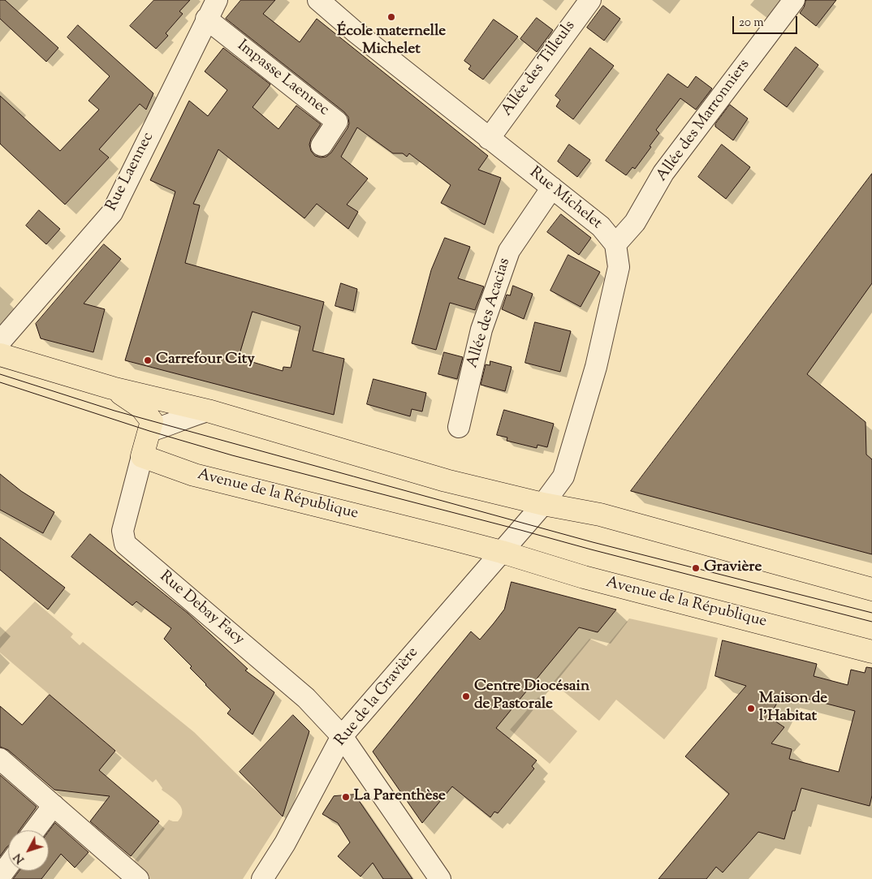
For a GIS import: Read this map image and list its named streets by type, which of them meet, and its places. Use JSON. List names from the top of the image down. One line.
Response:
{"streets":{"main road":["Avenue de la République"],"street":["Allée des Tilleuls","Impasse Laennec","Allée des Marronniers","Rue Laennec","Rue Michelet","Allée des Acacias","Rue Debay Facy","Rue de la Gravière"]},"crossings":[["Allée des Tilleuls","Rue Michelet"],["Impasse Laennec","Rue Laennec"],["Allée des Marronniers","Rue Michelet"],["Rue Michelet","Allée des Acacias"],["Avenue de la République","Rue Debay Facy"],["Avenue de la République","Rue de la Gravière"],["Rue Debay Facy","Rue de la Gravière"]],"places":["École maternelle Michelet","Carrefour City","Gravière","Centre Diocésain de Pastorale","Maison de l'Habitat","La Parenthèse"],"scale_bar":"20 m","north":"bottom left"}
